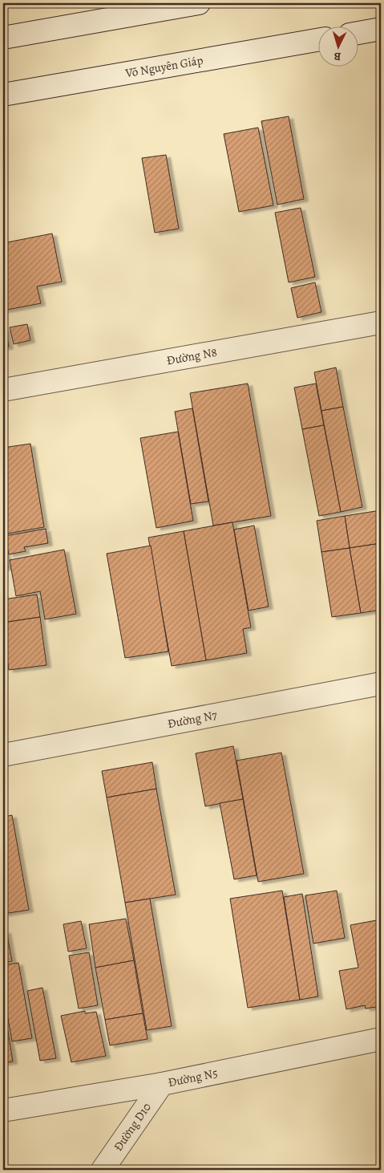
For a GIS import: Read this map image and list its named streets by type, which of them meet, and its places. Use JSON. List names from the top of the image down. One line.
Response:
{"streets":{"street":["Võ Nguyên Giáp","Đường N8","Đường N7","Đường N5","Đường D10"]},"crossings":[["Đường N5","Đường D10"]],"north":"bottom"}
